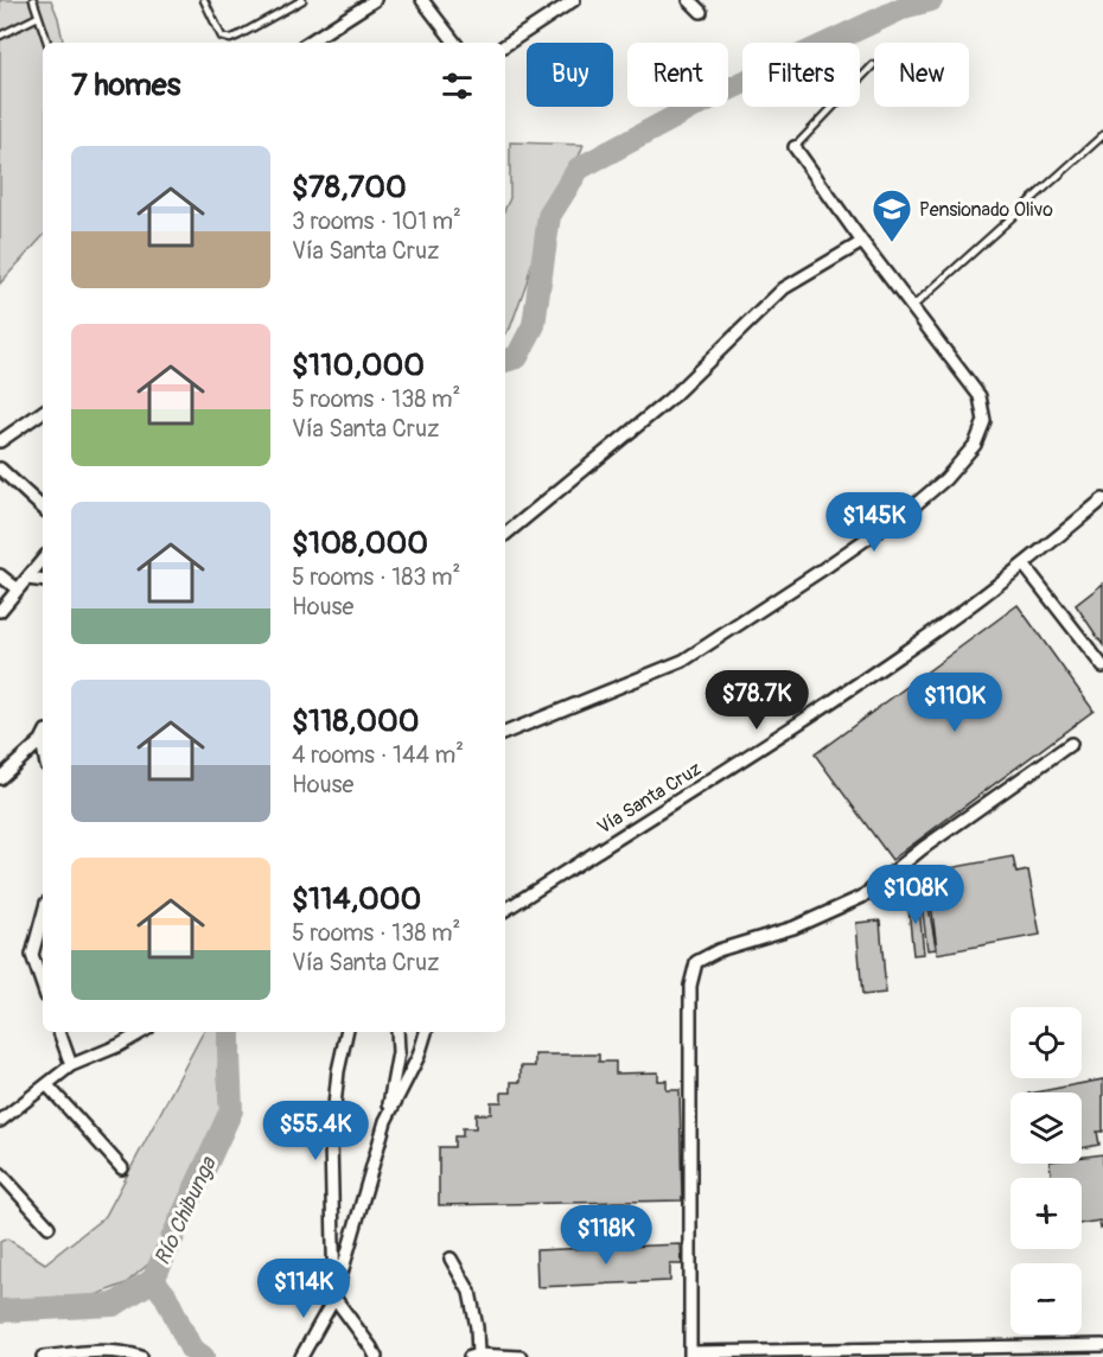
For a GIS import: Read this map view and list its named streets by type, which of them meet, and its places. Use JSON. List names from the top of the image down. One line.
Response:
{"streets":{"street":["Vía Santa Cruz"]},"water":["Río Chibunga"],"places":{"school or university":["Pensionado Olivo"]},"page":{"chip":["Buy","Rent","Filters","New"],"heading":"7 homes","list":[{"name":"$78,700","note":"3 rooms · 101 m² · Vía Santa Cruz"},{"name":"$110,000","note":"5 rooms · 138 m² · Vía Santa Cruz"},{"name":"$108,000","note":"5 rooms · 183 m² · House"},{"name":"$118,000","note":"4 rooms · 144 m² · House"},{"name":"$114,000","note":"5 rooms · 138 m² · Vía Santa Cruz"}],"price":["$145K","$78.7K","$110K","$108K","$55.4K","$118K","$114K"],"map_buttons":["+","−"]}}
